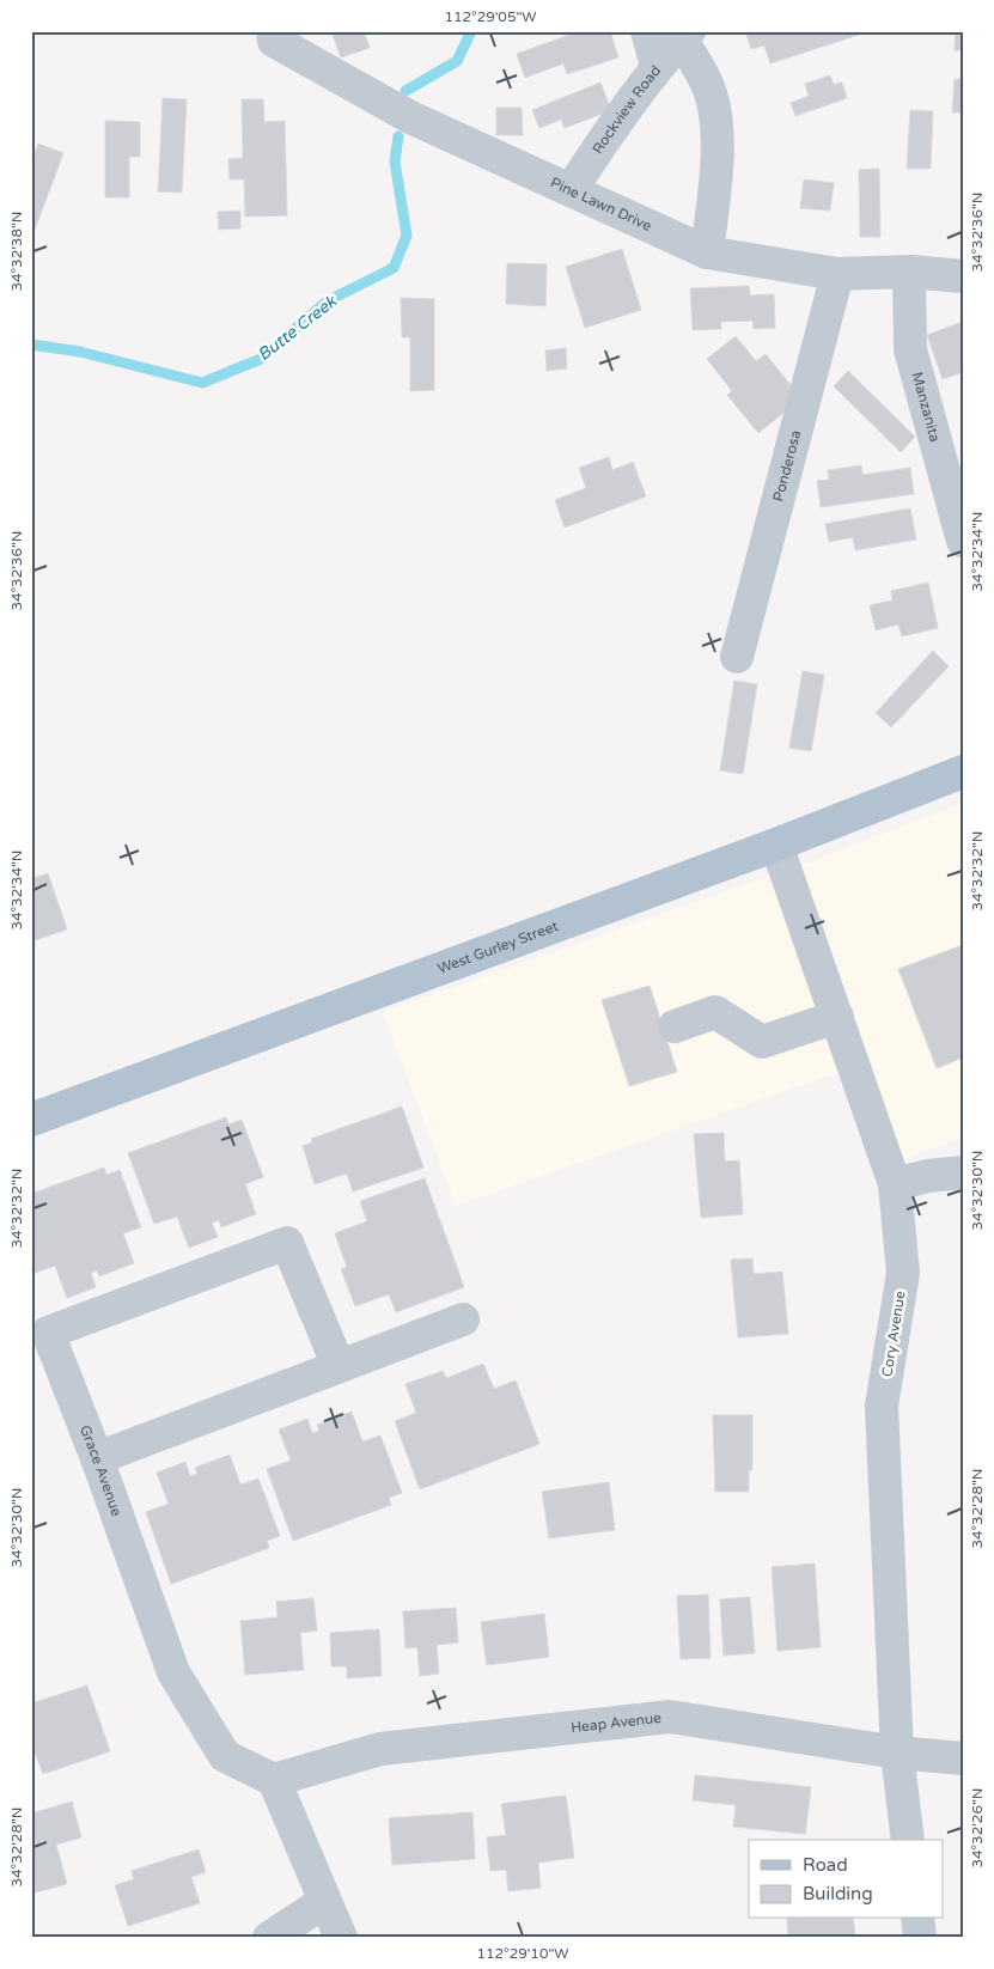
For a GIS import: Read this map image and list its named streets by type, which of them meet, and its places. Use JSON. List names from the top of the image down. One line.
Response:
{"streets":{"main road":["West Gurley Street"],"street":["Rockview Road","Pine Lawn Drive","Manzanita","Ponderosa","Cory Avenue","Grace Avenue","Heap Avenue"]},"crossings":[["Rockview Road","Pine Lawn Drive"],["Pine Lawn Drive","Manzanita"],["Pine Lawn Drive","Ponderosa"],["West Gurley Street","Cory Avenue"],["Cory Avenue","Heap Avenue"],["Grace Avenue","Heap Avenue"]],"water":["Butte Creek"],"legend":["Road","Building"],"coordinates":["112°29'05\"W","34°32'36\"N","34°32'38\"N","34°32'34\"N","34°32'32\"N","34°32'30\"N","34°32'28\"N","34°32'26\"N","112°29'10\"W"]}
